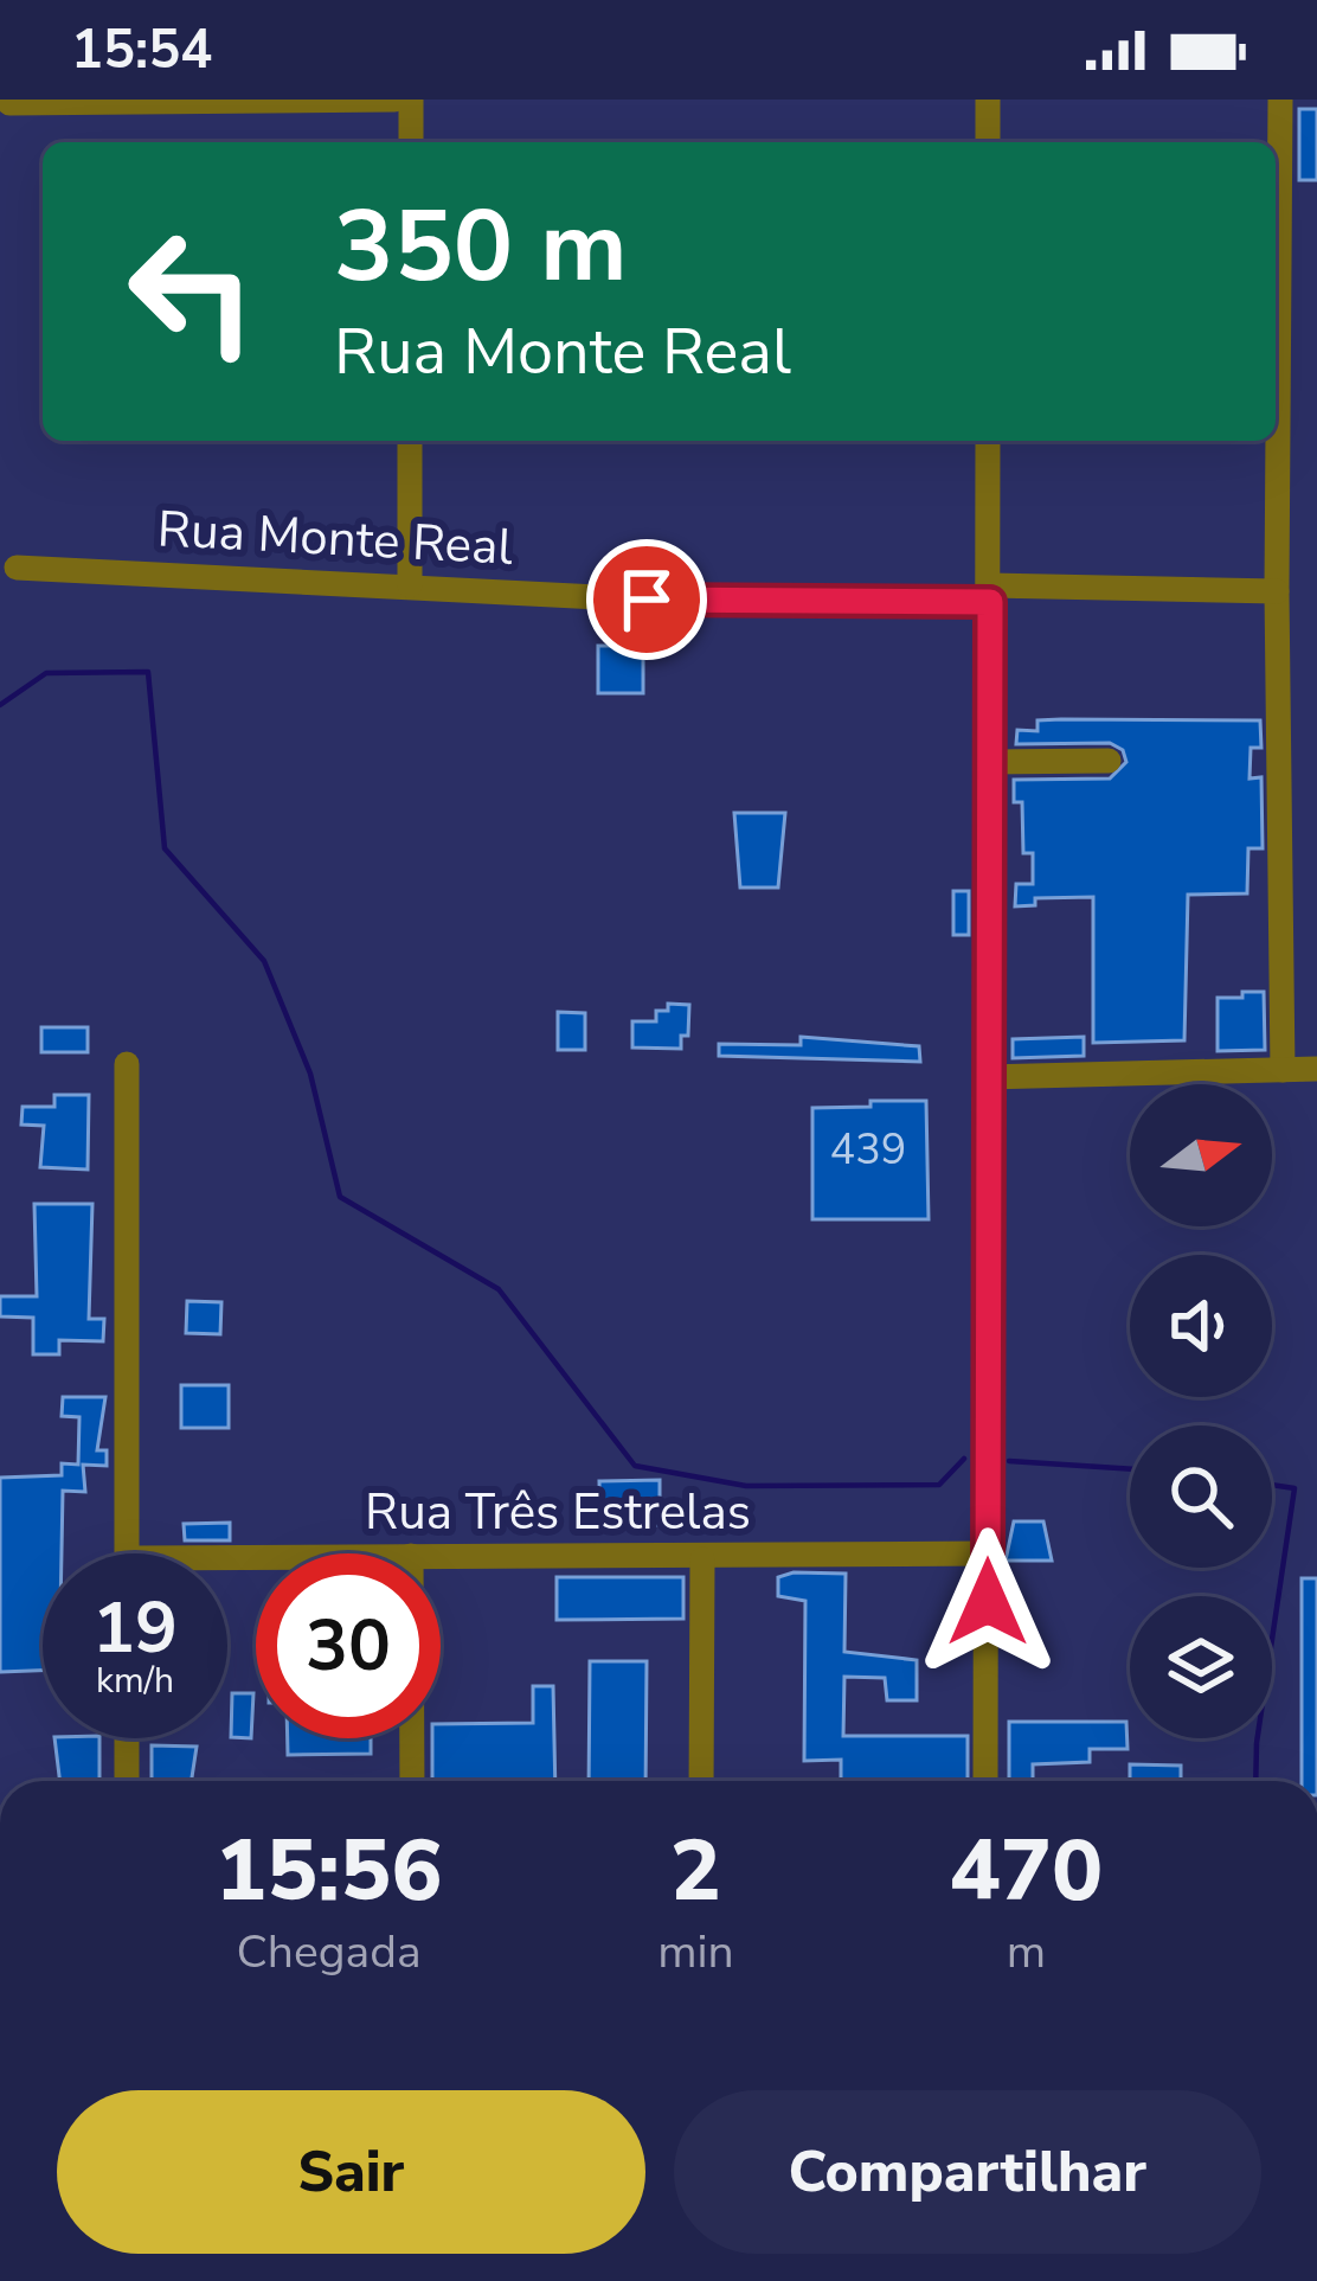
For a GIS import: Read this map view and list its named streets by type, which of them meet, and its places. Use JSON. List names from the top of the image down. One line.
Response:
{"streets":{"street":["Rua Monte Real","Rua Três Estrelas"]},"house_numbers":["439"],"north":"right","page":{"status":"15:54","turn":["350 m","Rua Monte Real"],"speed":"19 km/h","limit":"30","eta":["15:56","Chegada","2","min","470","m"],"buttons":["Sair","Compartilhar"]}}
